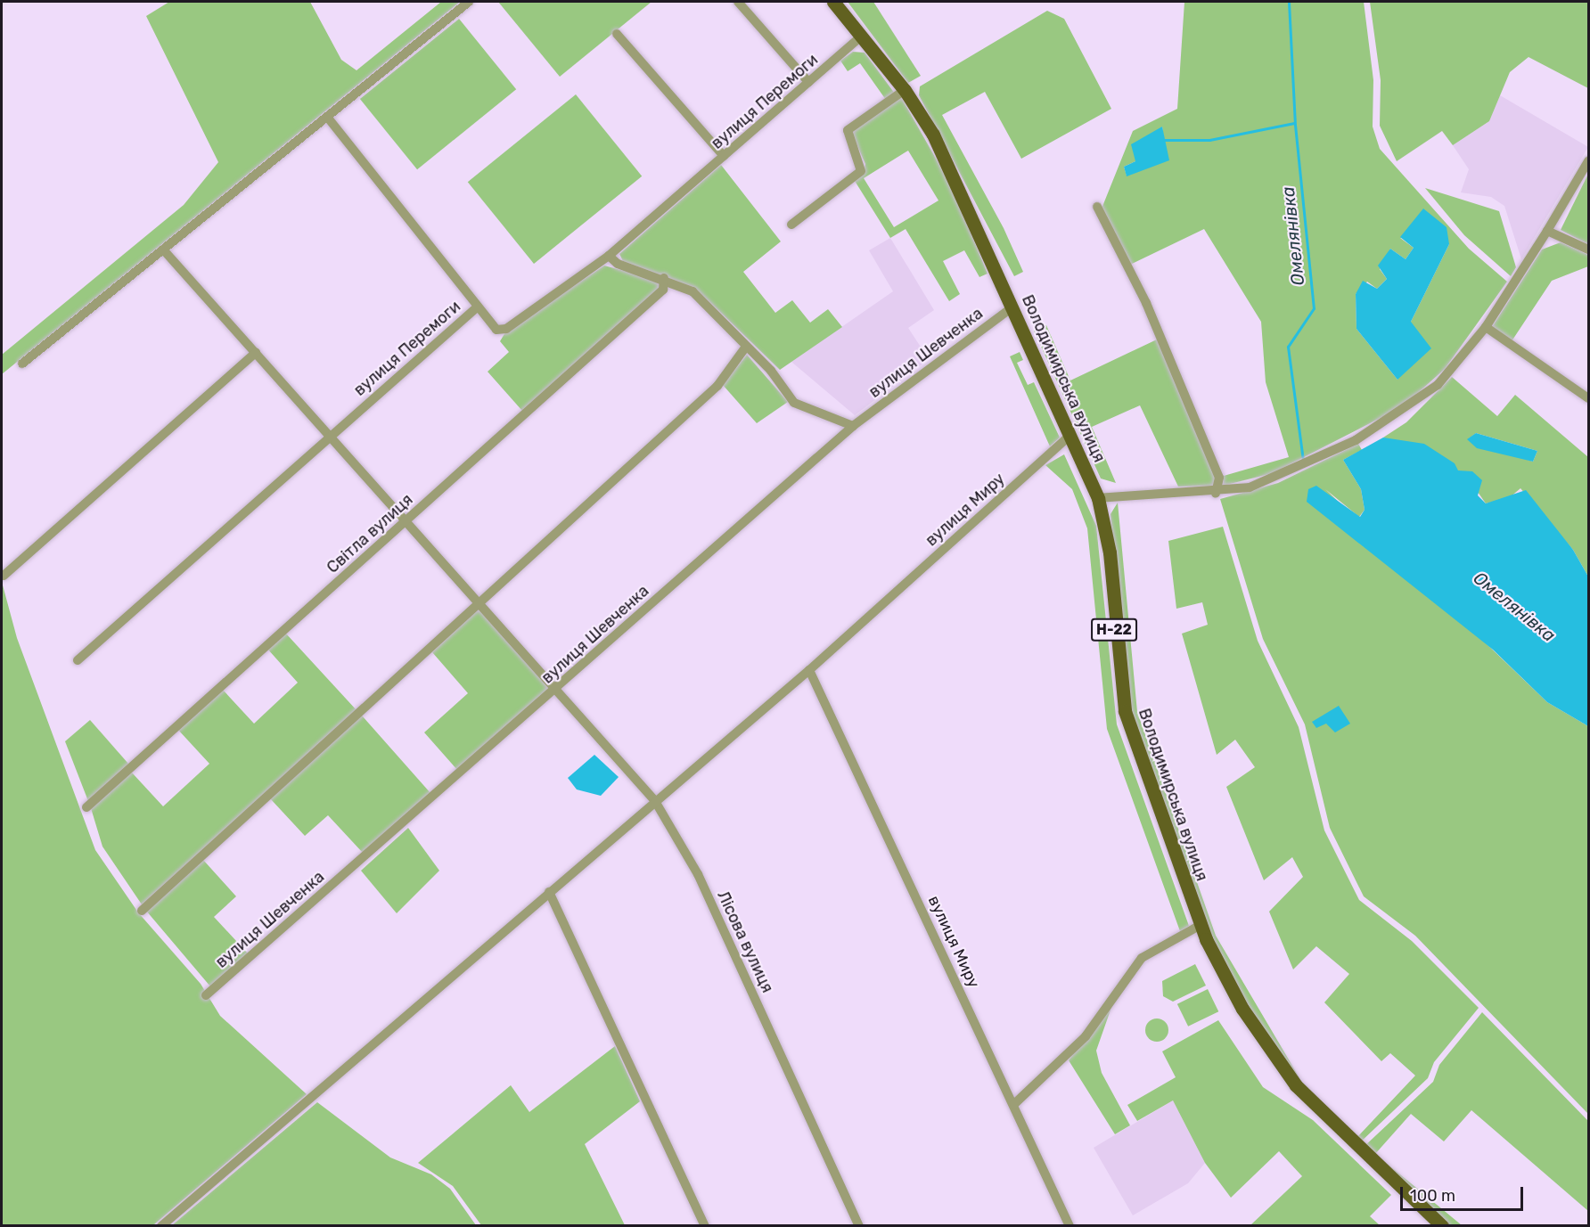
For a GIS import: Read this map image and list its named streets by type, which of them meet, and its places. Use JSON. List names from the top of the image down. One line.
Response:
{"streets":{"main road":["Володимирська вулиця","Н-22"],"street":["вулиця Перемоги","вулиця Шевченка","вулиця Миру","Світла вулиця","Лісова вулиця"]},"crossings":[["вулиця Перемоги","Володимирська вулиця"],["вулиця Перемоги","Лісова вулиця"],["вулиця Шевченка","Володимирська вулиця"],["вулиця Шевченка","Лісова вулиця"],["Володимирська вулиця","вулиця Миру"],["вулиця Миру","Лісова вулиця"],["Світла вулиця","Лісова вулиця"]],"water":["Омелянівка"],"scale_bar":"100 m"}
